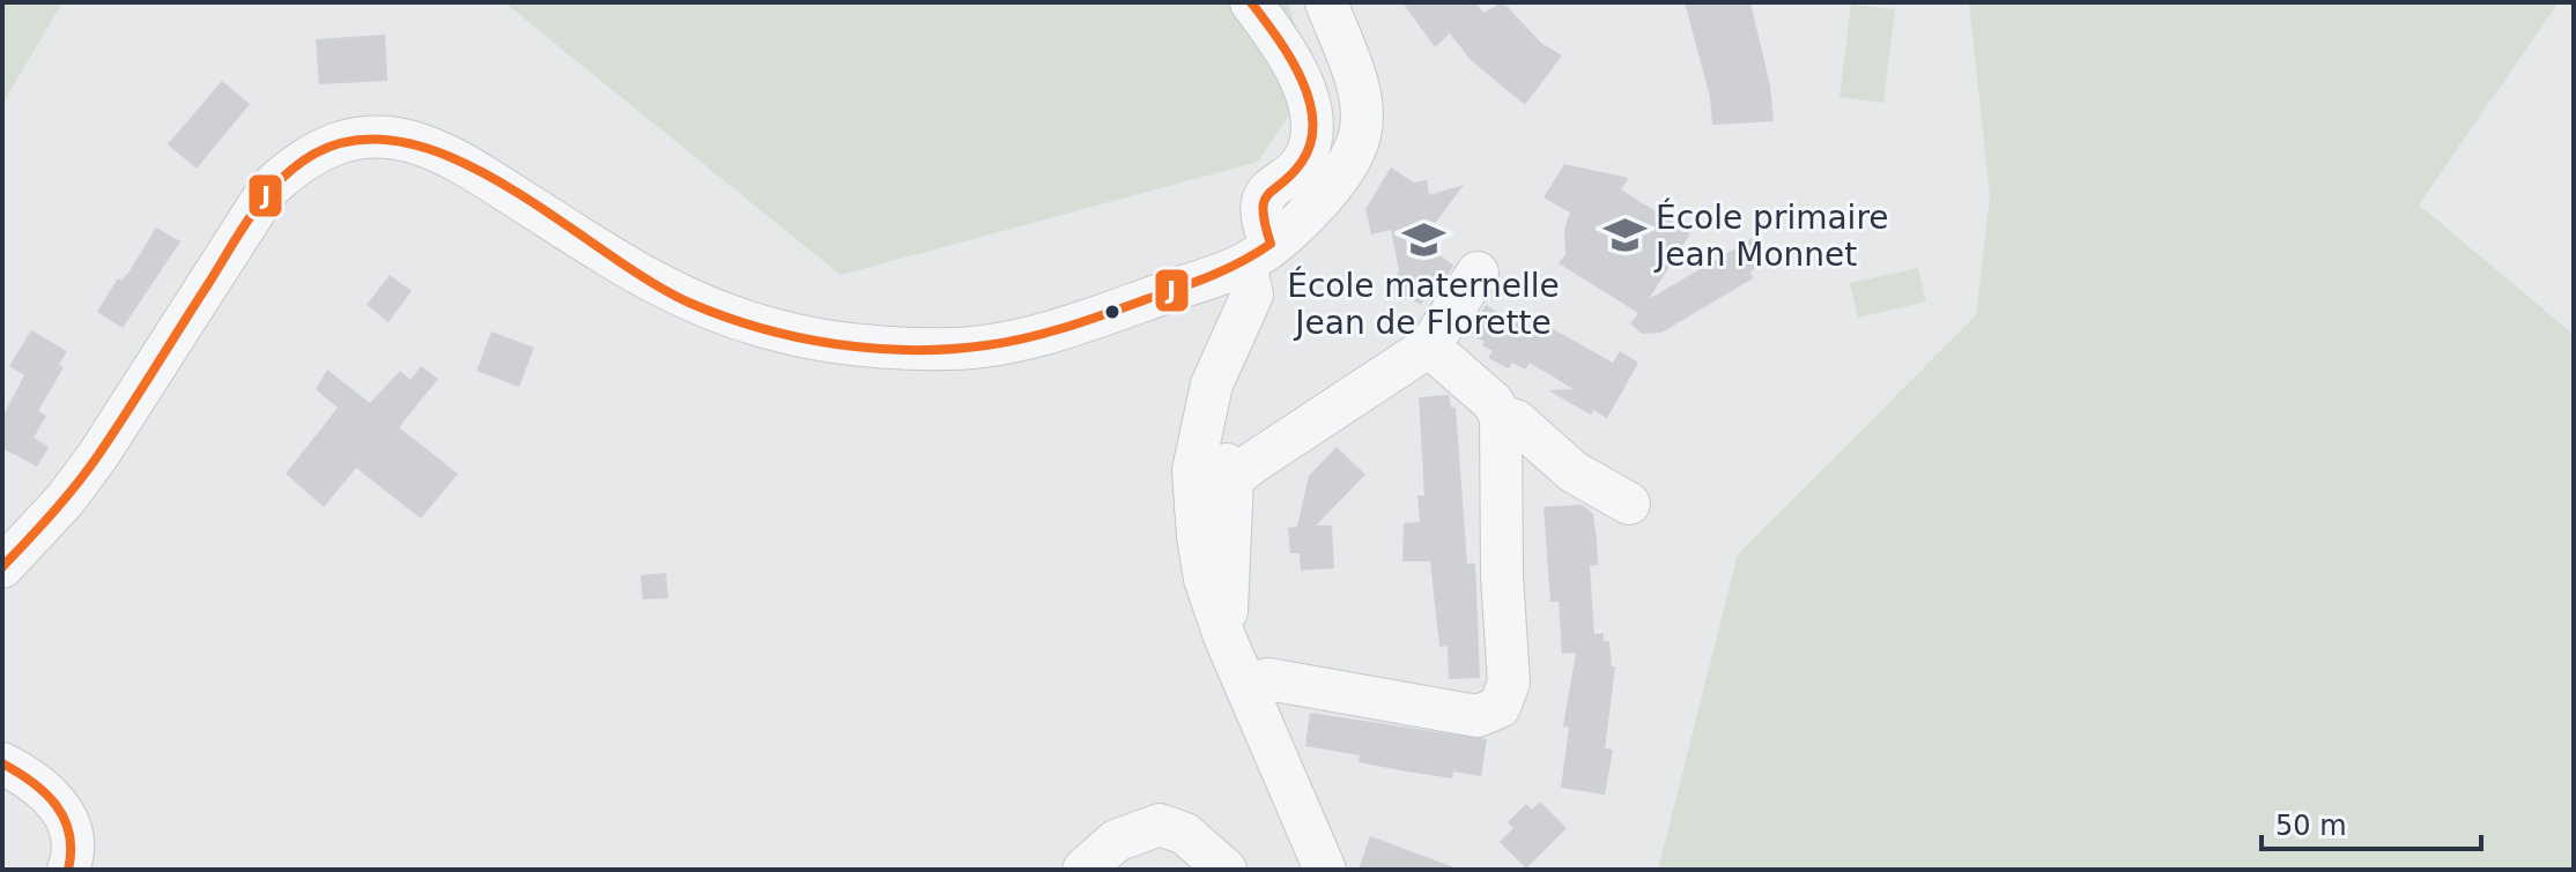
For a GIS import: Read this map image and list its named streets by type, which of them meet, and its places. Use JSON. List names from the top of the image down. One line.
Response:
{"places":{"school or university":["École primaire Jean Monnet","École maternelle Jean de Florette"]},"lines":["transit line J"],"scale_bar":"50 m"}
